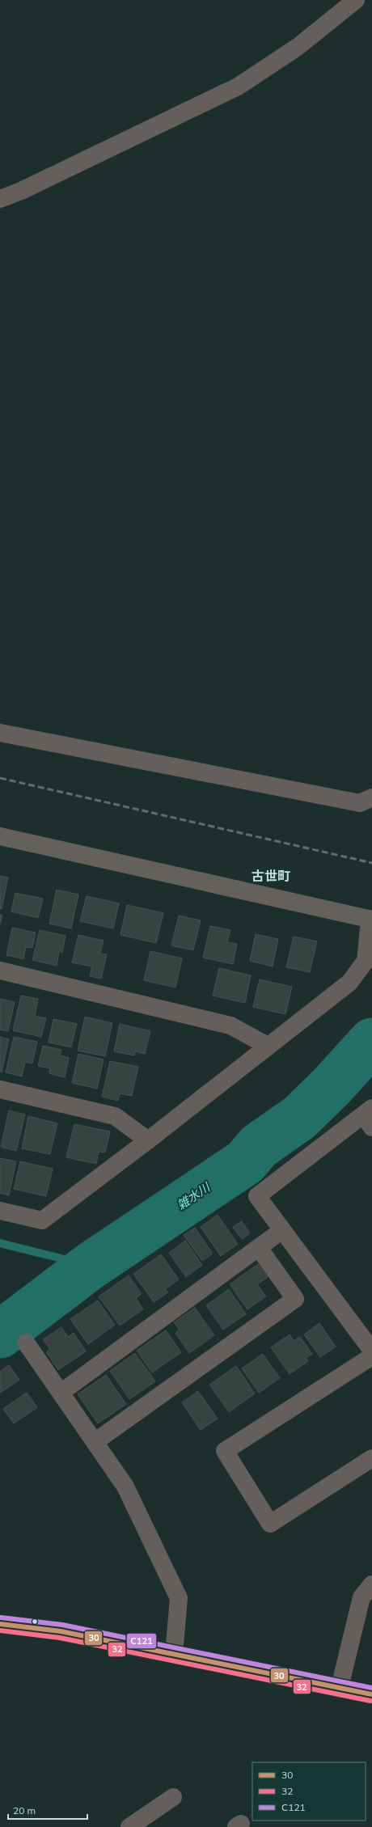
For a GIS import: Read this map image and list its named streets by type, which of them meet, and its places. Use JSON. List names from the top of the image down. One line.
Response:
{"districts":["古世町"],"water":["雑水川"],"lines":["transit line C121","transit line 30","transit line 32"],"legend":["30","32","C121"],"scale_bar":"20 m"}
